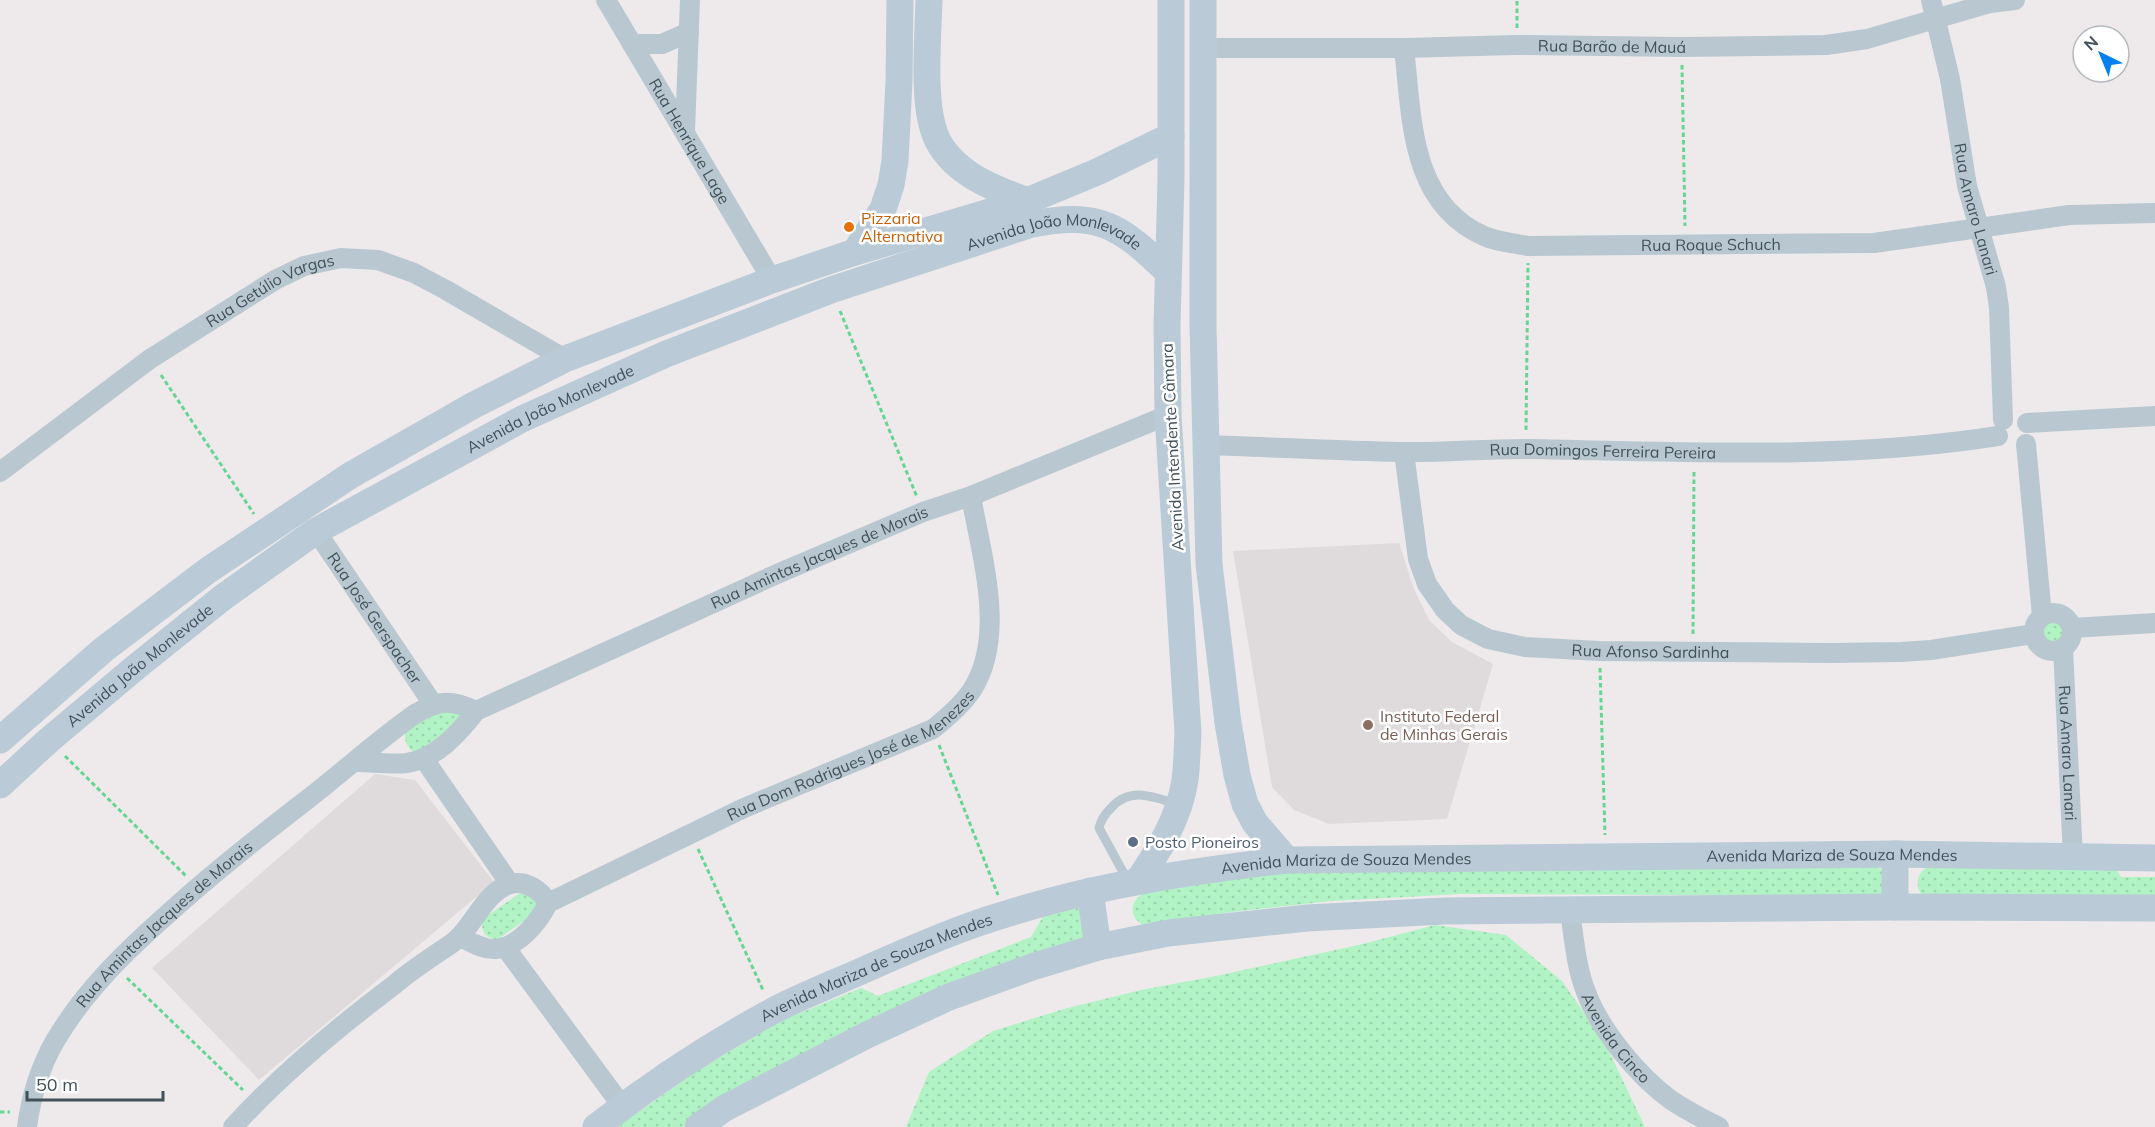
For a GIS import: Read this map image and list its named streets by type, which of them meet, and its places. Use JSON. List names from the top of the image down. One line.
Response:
{"streets":{"main road":["Avenida João Monlevade","Avenida Intendente Câmara","Avenida Mariza de Souza Mendes"],"street":["Rua Barão de Mauá","Rua Henrique Lage","Rua Amaro Lanari","Rua Roque Schuch","Rua Getúlio Vargas","Rua Domingos Ferreira Pereira","Rua Amintas Jacques de Morais","Rua José Gerspacher","Rua Afonso Sardinha","Rua Dom Rodrigues José de Menezes","Avenida Cinco"]},"crossings":[["Rua Barão de Mauá","Rua Amaro Lanari"],["Rua Barão de Mauá","Rua Roque Schuch"],["Rua Barão de Mauá","Avenida Intendente Câmara"],["Rua Henrique Lage","Avenida João Monlevade"],["Rua Amaro Lanari","Rua Roque Schuch"],["Rua Amaro Lanari","Rua Domingos Ferreira Pereira"],["Rua Amaro Lanari","Rua Afonso Sardinha"],["Rua Amaro Lanari","Avenida Mariza de Souza Mendes"],["Avenida João Monlevade","Rua Getúlio Vargas"],["Avenida João Monlevade","Avenida Intendente Câmara"],["Avenida João Monlevade","Rua José Gerspacher"],["Avenida Intendente Câmara","Rua Domingos Ferreira Pereira"],["Avenida Intendente Câmara","Rua Amintas Jacques de Morais"],["Avenida Intendente Câmara","Avenida Mariza de Souza Mendes"],["Rua Domingos Ferreira Pereira","Rua Afonso Sardinha"],["Rua Amintas Jacques de Morais","Rua José Gerspacher"],["Rua Amintas Jacques de Morais","Rua Dom Rodrigues José de Menezes"]],"places":["Pizzaria Alternativa","Instituto Federal de Minhas Gerais","Posto Pioneiros"],"scale_bar":"50 m","north":"top left"}
